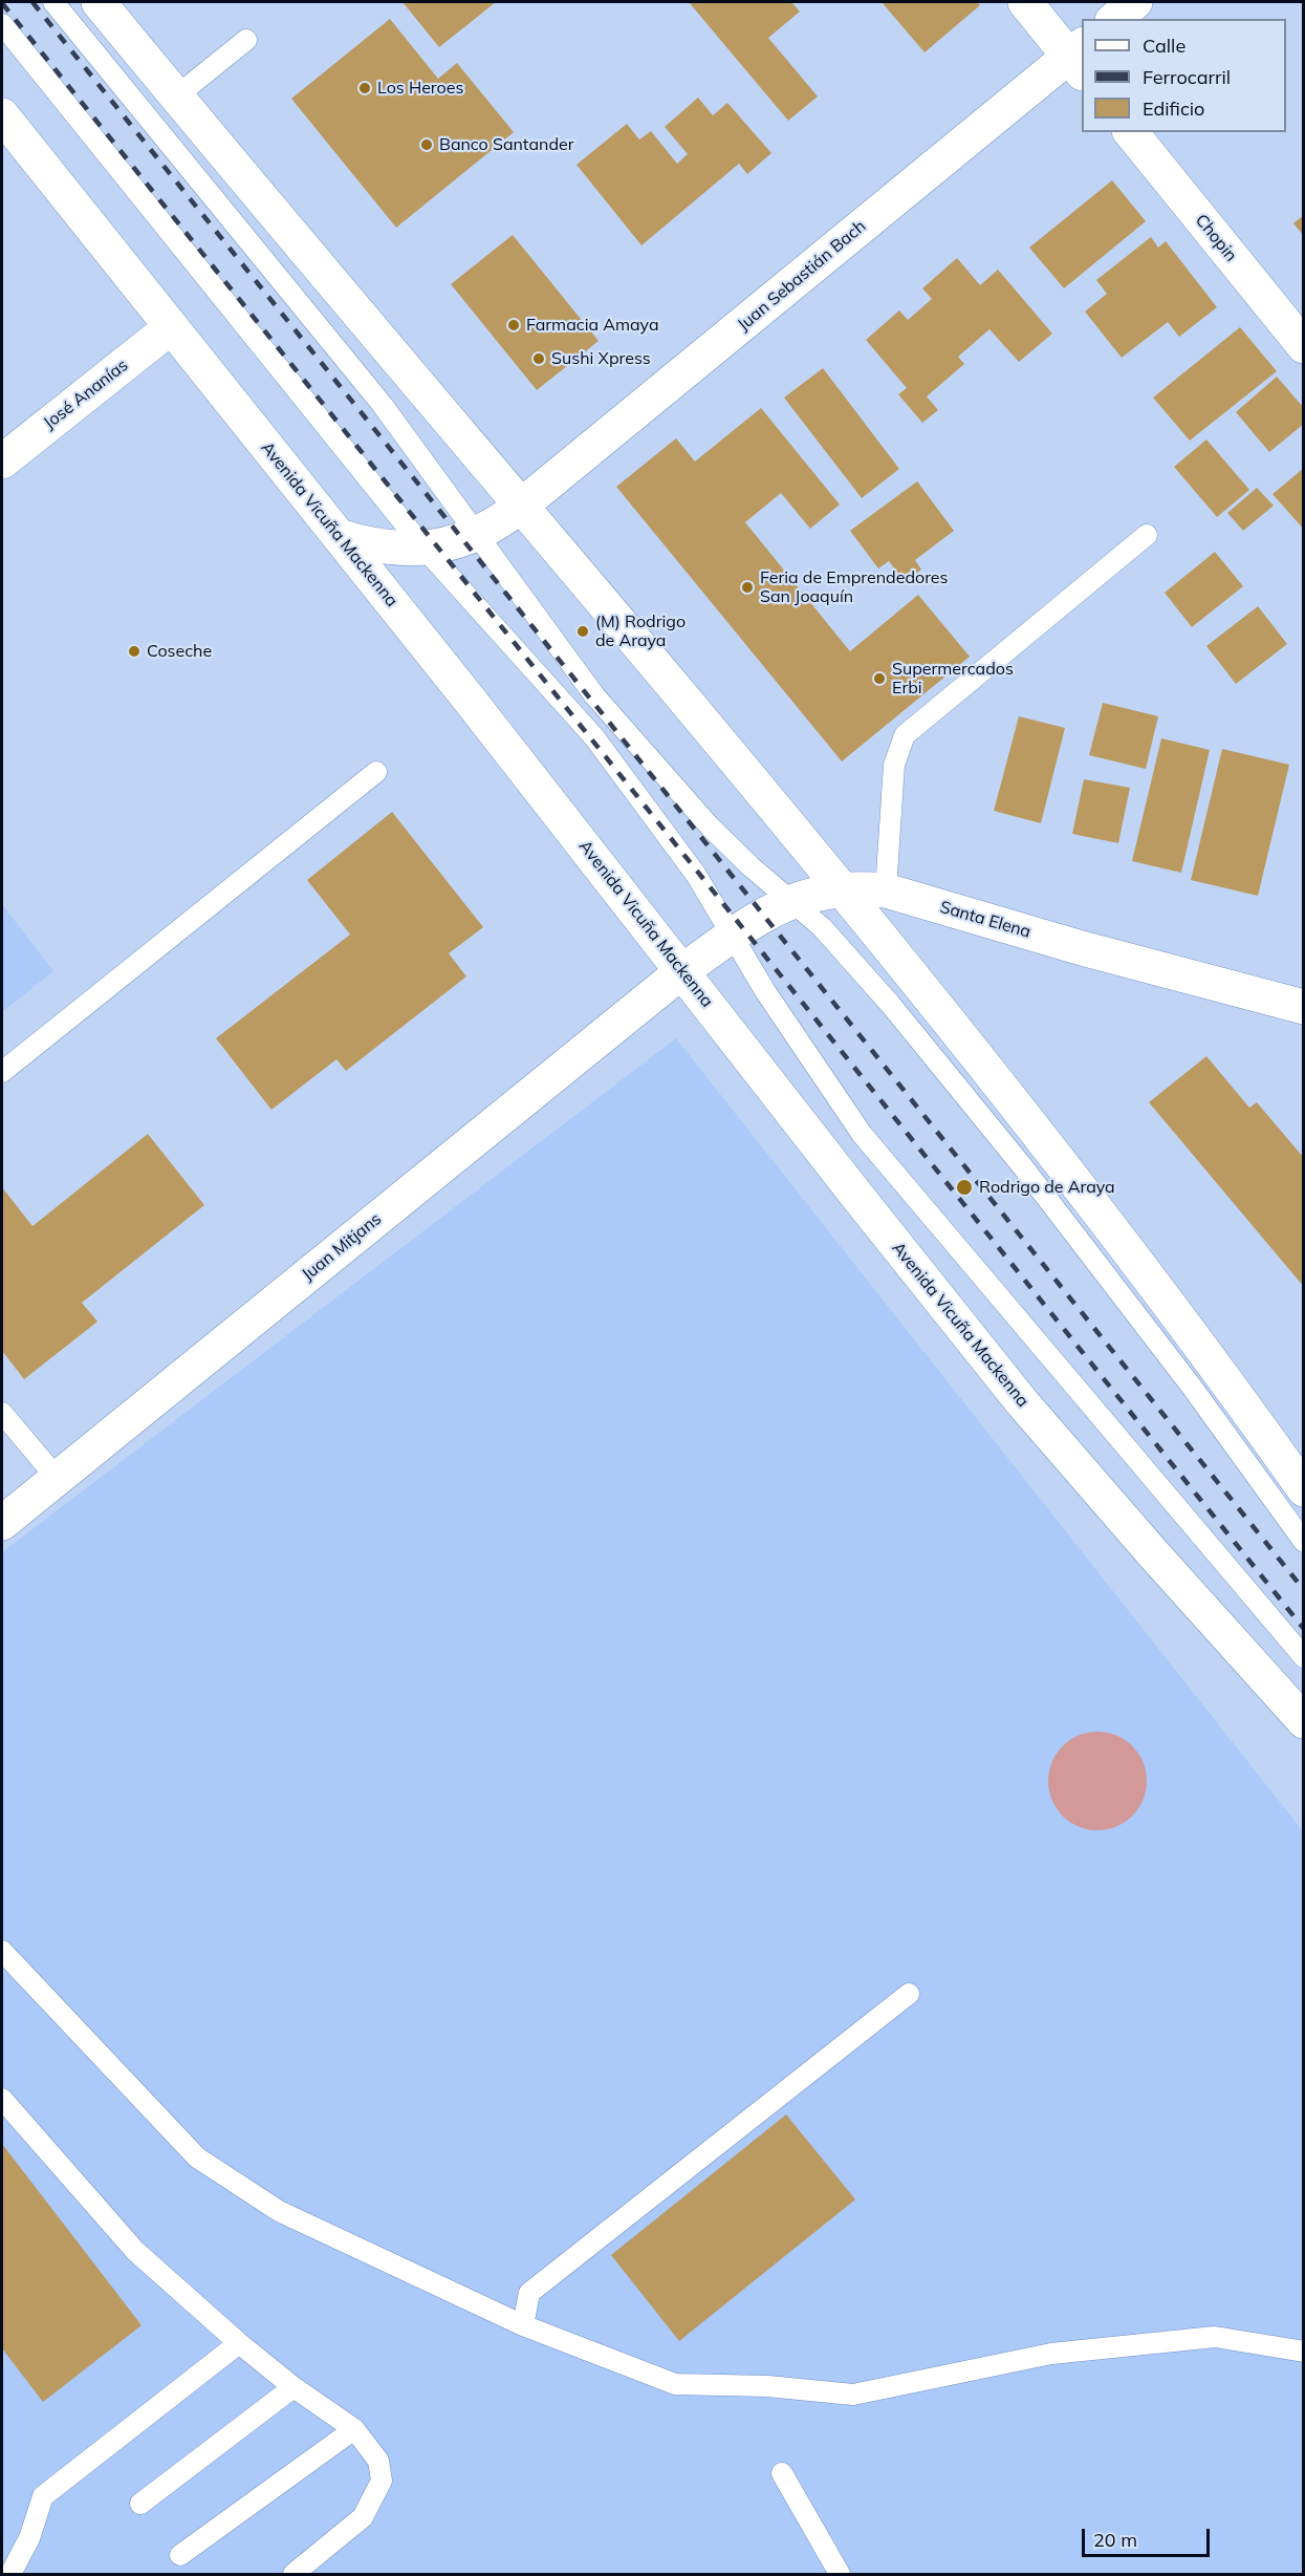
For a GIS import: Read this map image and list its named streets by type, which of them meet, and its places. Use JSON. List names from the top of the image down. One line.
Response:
{"streets":{"main road":["Chopin","Juan Sebastián Bach","José Ananías","Avenida Vicuña Mackenna","Santa Elena","Juan Mitjans"]},"crossings":[["Juan Sebastián Bach","Avenida Vicuña Mackenna"],["José Ananías","Avenida Vicuña Mackenna"],["Avenida Vicuña Mackenna","Santa Elena"],["Avenida Vicuña Mackenna","Juan Mitjans"],["Santa Elena","Juan Mitjans"]],"places":["Los Heroes","Banco Santander","Farmacia Amaya","Sushi Xpress","Feria de Emprendedores San Joaquín","(M) Rodrigo de Araya","Coseche","Supermercados Erbi","Rodrigo de Araya"],"legend":["Calle","Ferrocarril","Edificio"],"scale_bar":"20 m"}
